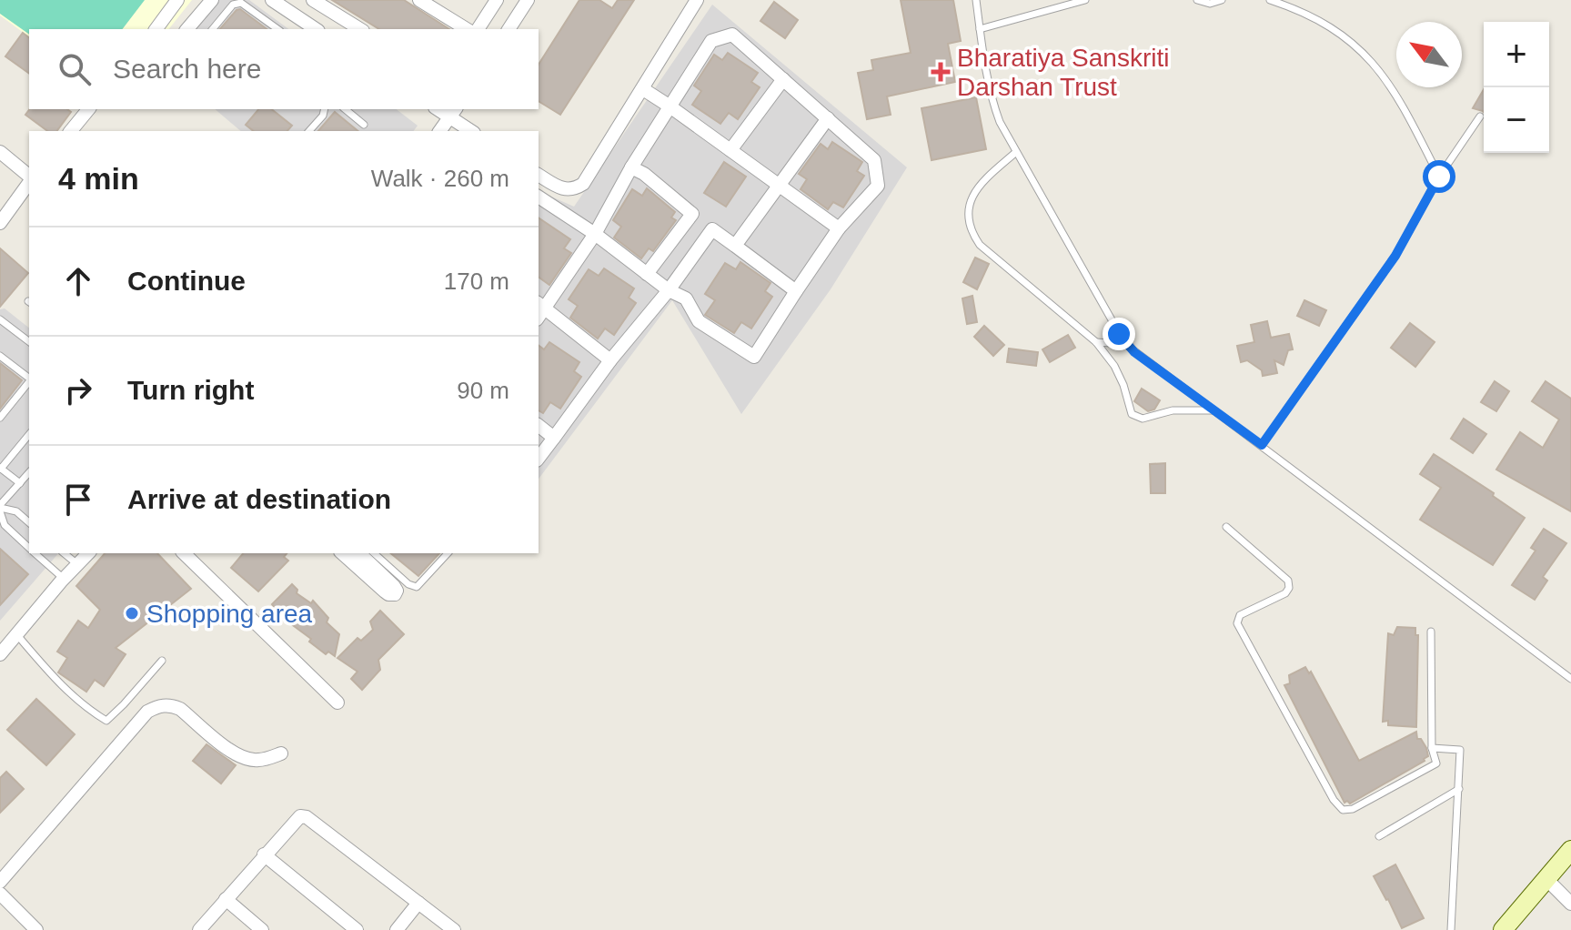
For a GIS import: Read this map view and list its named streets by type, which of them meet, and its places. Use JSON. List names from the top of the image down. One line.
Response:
{"places":{"health":["Bharatiya Sanskriti Darshan Trust"],"other":["Shopping area"]},"north":"top left","page":{"map_buttons":["+","−"],"search":"Search here","heading":["4 min","Walk · 260 m"],"list":[["Continue","170 m"],["Turn right","90 m"],"Arrive at destination"]}}
